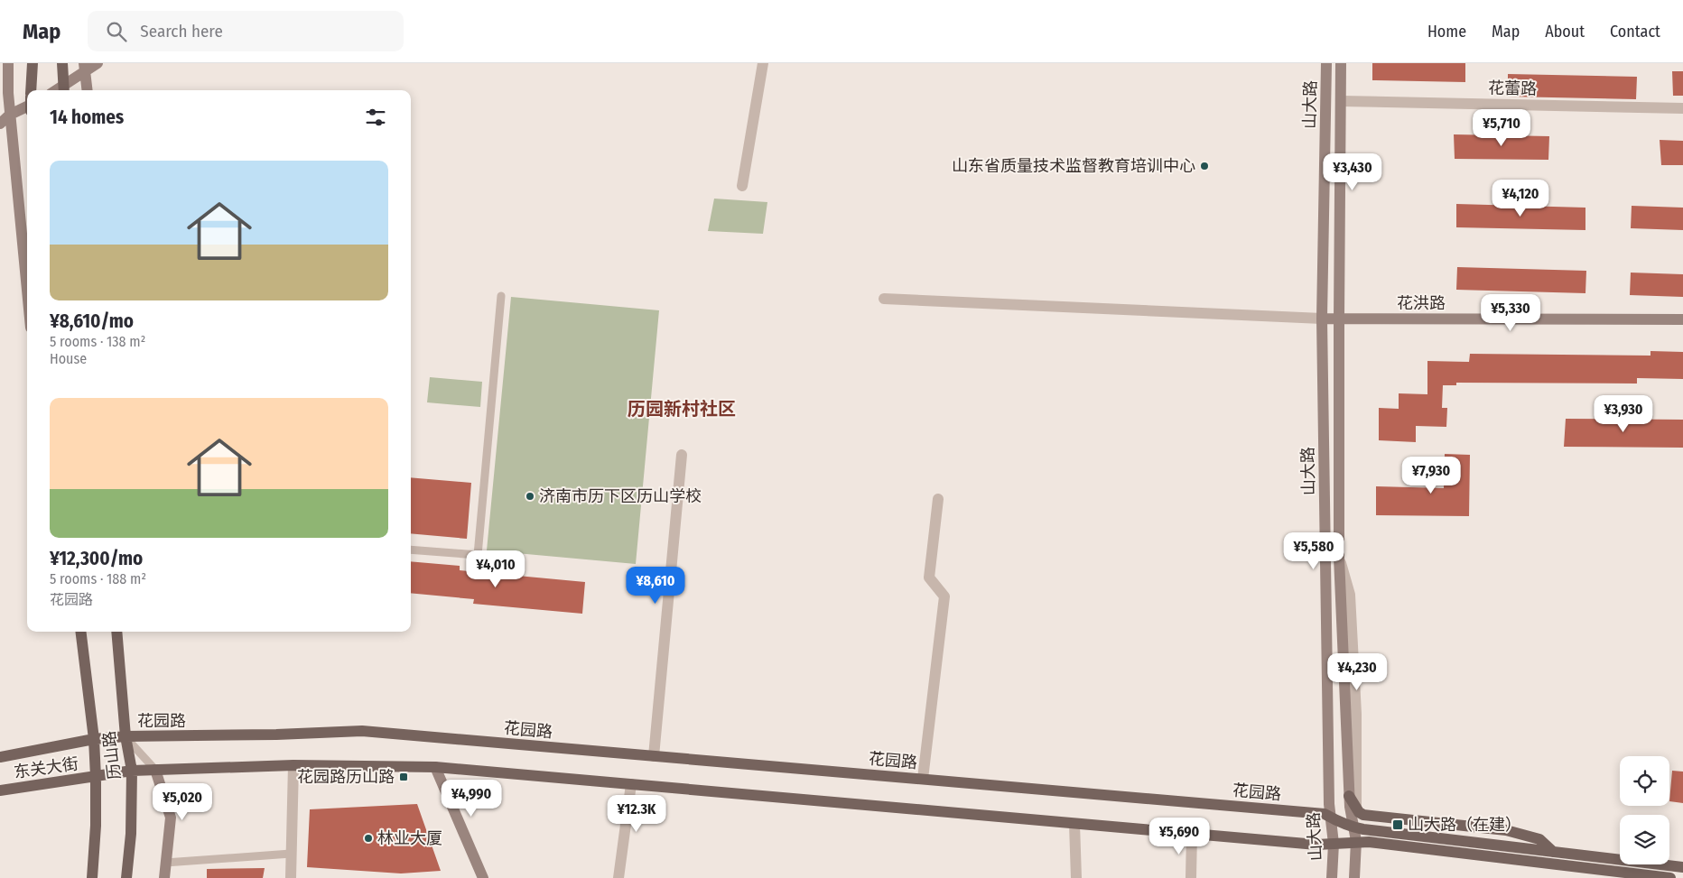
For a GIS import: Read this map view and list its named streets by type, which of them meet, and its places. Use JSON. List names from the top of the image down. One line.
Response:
{"streets":{"main road":["山大路","花洪路","花园路","历山路","东关大街"],"street":["花蕾路"]},"crossings":[["花蕾路","山大路"],["山大路","花洪路"],["山大路","花园路"],["花园路","历山路"],["花园路","东关大街"],["历山路","东关大街"]],"districts":["历园新村社区"],"places":{"other":["山东省质量技术监督教育培训中心","济南市历下区历山学校","林业大厦"],"transit":["花园路历山路","山大路（在建）"]},"page":{"header":"Map","search":"Search here","nav":["Home","Map","About","Contact"],"heading":"14 homes","price":["¥5,710","¥3,430","¥4,120","¥5,330","¥3,930","¥7,930","¥5,580","¥4,010","¥8,610","¥4,230","¥4,990","¥5,020","¥12.3K","¥5,690"],"list":[{"name":"¥8,610/mo","note":"5 rooms · 138 m² · House"},{"name":"¥12,300/mo","note":"5 rooms · 188 m² · 花园路"}]}}
